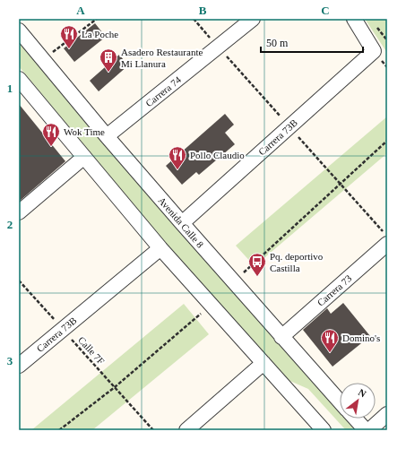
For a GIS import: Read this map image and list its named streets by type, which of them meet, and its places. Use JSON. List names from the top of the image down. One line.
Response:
{"streets":{"street":["Carrera 74","Carrera 73B","Avenida Calle 8","Carrera 73"],"path":["Calle 7F"]},"crossings":[["Carrera 74","Avenida Calle 8"],["Carrera 73B","Avenida Calle 8"],["Carrera 73B","Calle 7F"],["Avenida Calle 8","Carrera 73"]],"places":{"restaurant":["La Poche","Wok Time","Pollo Claudio","Domino's"],"building":["Asadero Restaurante Mi Llanura"],"bus stop":["Pq. deportivo Castilla"]},"scale_bar":"50 m","north":"top right","grid":{"columns":["A","B","C"],"rows":["1","2","3"]}}
